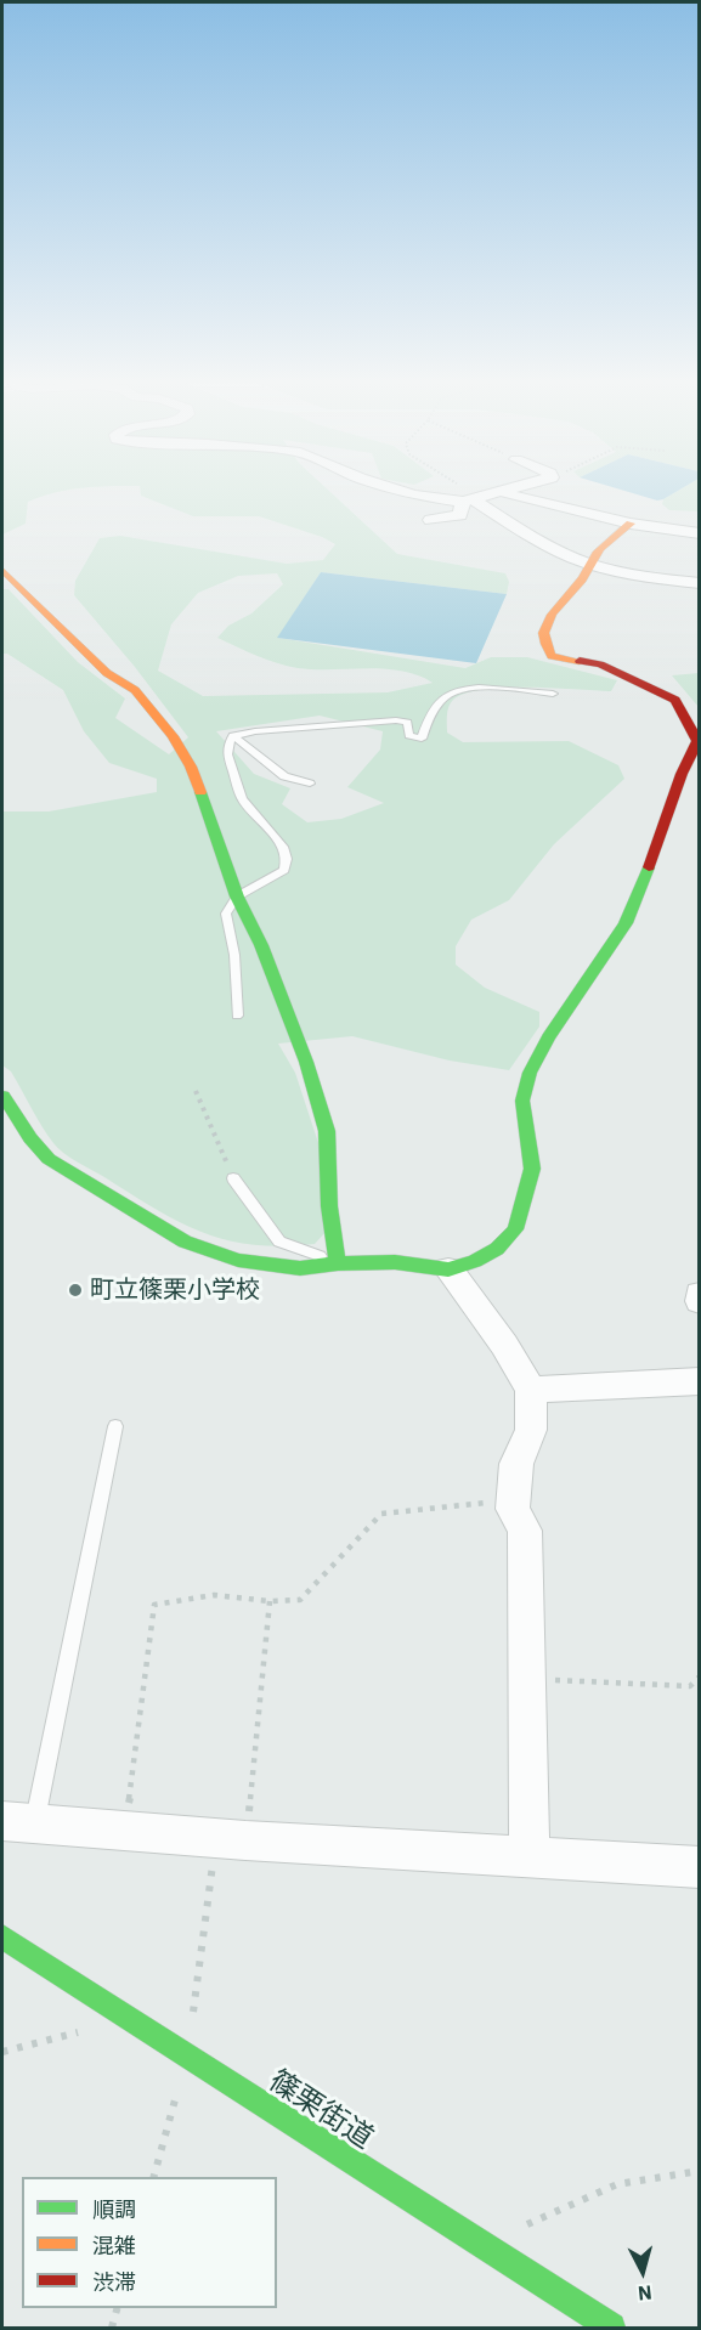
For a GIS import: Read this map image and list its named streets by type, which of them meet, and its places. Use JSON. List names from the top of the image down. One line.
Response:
{"streets":{"street":["篠栗街道"]},"places":["町立篠栗小学校"],"legend":["順調","混雑","渋滞"],"north":"bottom"}
